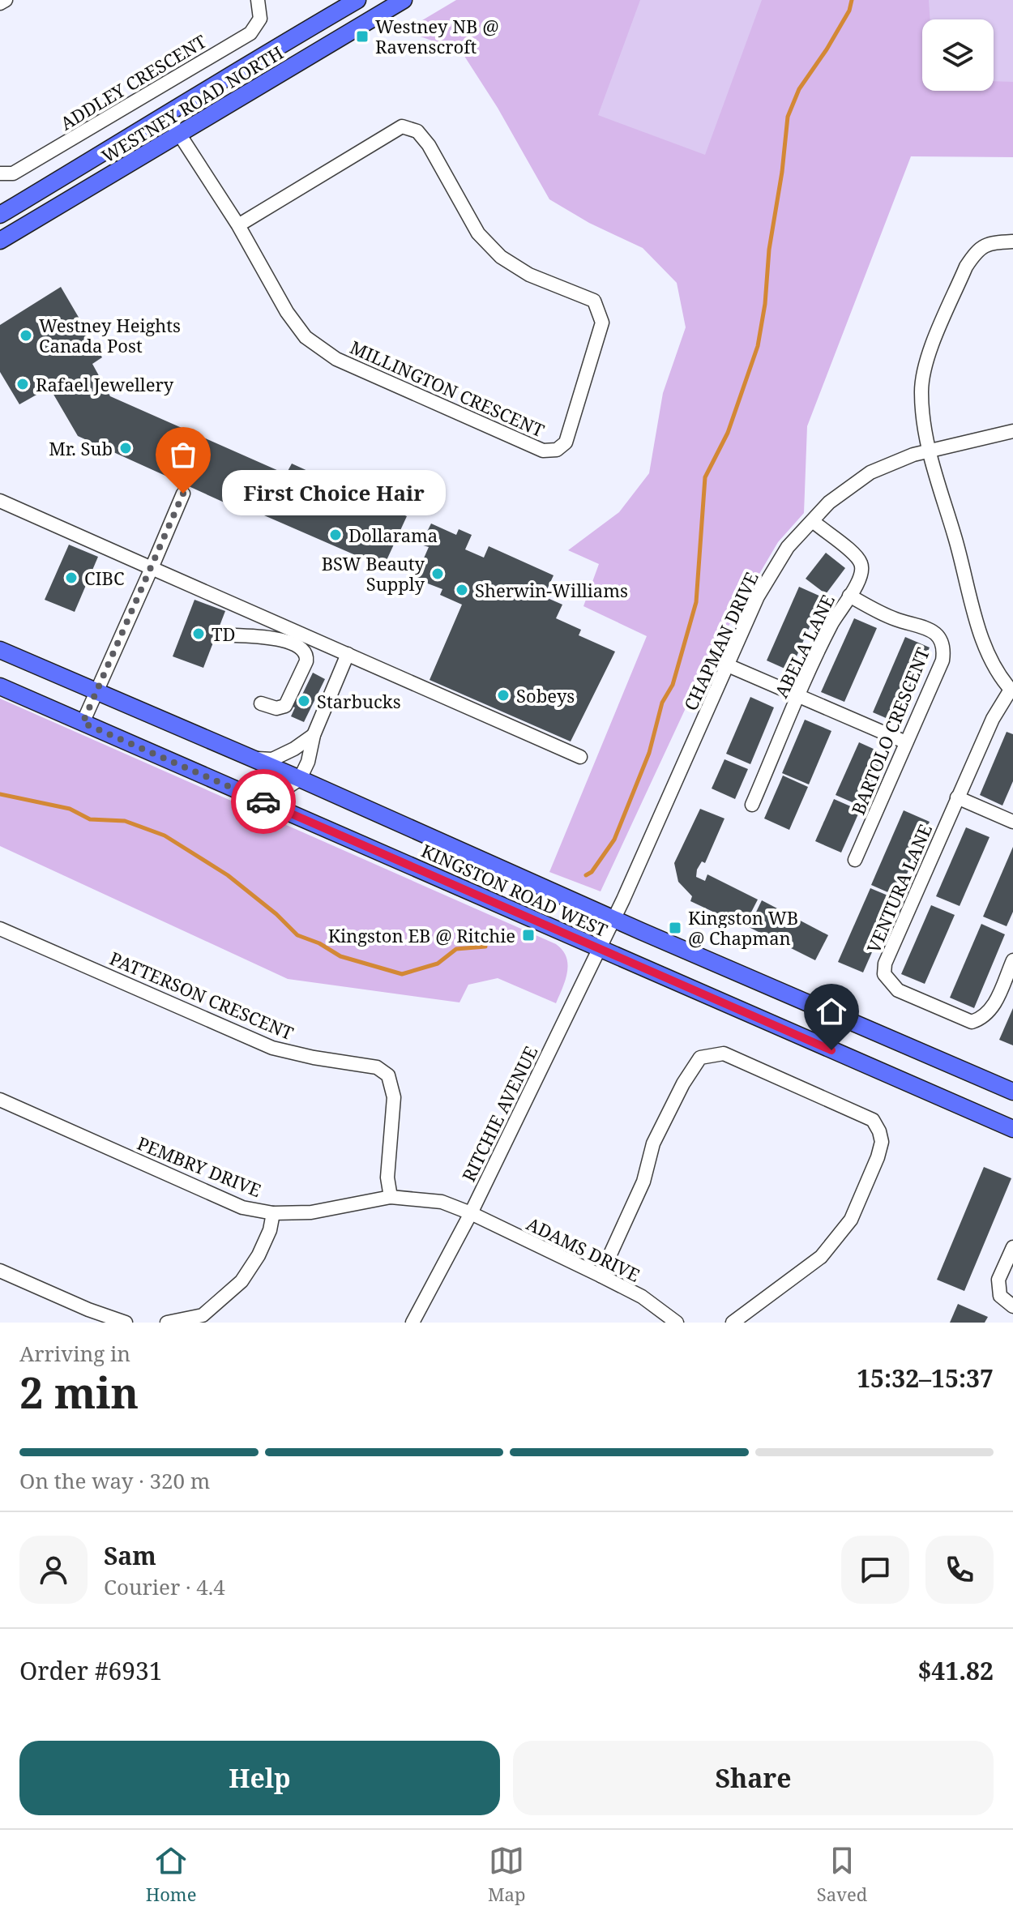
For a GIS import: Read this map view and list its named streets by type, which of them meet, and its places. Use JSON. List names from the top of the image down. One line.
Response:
{"streets":{"main road":["WESTNEY ROAD NORTH","KINGSTON ROAD WEST"],"street":["ADDLEY CRESCENT","MILLINGTON CRESCENT","CHAPMAN DRIVE","ABELA LANE","BARTOLO CRESCENT","VENTURA LANE","PATTERSON CRESCENT","RITCHIE AVENUE","PEMBRY DRIVE","ADAMS DRIVE"]},"crossings":[["WESTNEY ROAD NORTH","MILLINGTON CRESCENT"],["CHAPMAN DRIVE","ABELA LANE"],["CHAPMAN DRIVE","KINGSTON ROAD WEST"],["CHAPMAN DRIVE","RITCHIE AVENUE"],["ABELA LANE","BARTOLO CRESCENT"],["KINGSTON ROAD WEST","RITCHIE AVENUE"],["PATTERSON CRESCENT","PEMBRY DRIVE"],["RITCHIE AVENUE","PEMBRY DRIVE"],["RITCHIE AVENUE","ADAMS DRIVE"],["PEMBRY DRIVE","ADAMS DRIVE"]],"places":{"transit":["Westney NB @ Ravenscroft","Kingston WB @ Chapman","Kingston EB @ Ritchie"],"other":["Westney Heights Canada Post","Rafael Jewellery","Mr. Sub","First Choice Hair","Dollarama","BSW Beauty Supply","CIBC","Sherwin-Williams","TD","Sobeys","Starbucks"]},"page":{"bubble":"First Choice Hair","heading":["2 min","Arriving in","15:32–15:37"],"panel":["Sam","Courier · 4.4","Order #6931","$41.82"],"bar":"On the way · 320 m","buttons":["Help","Share"],"tabs":["Home","Map","Saved"]}}
